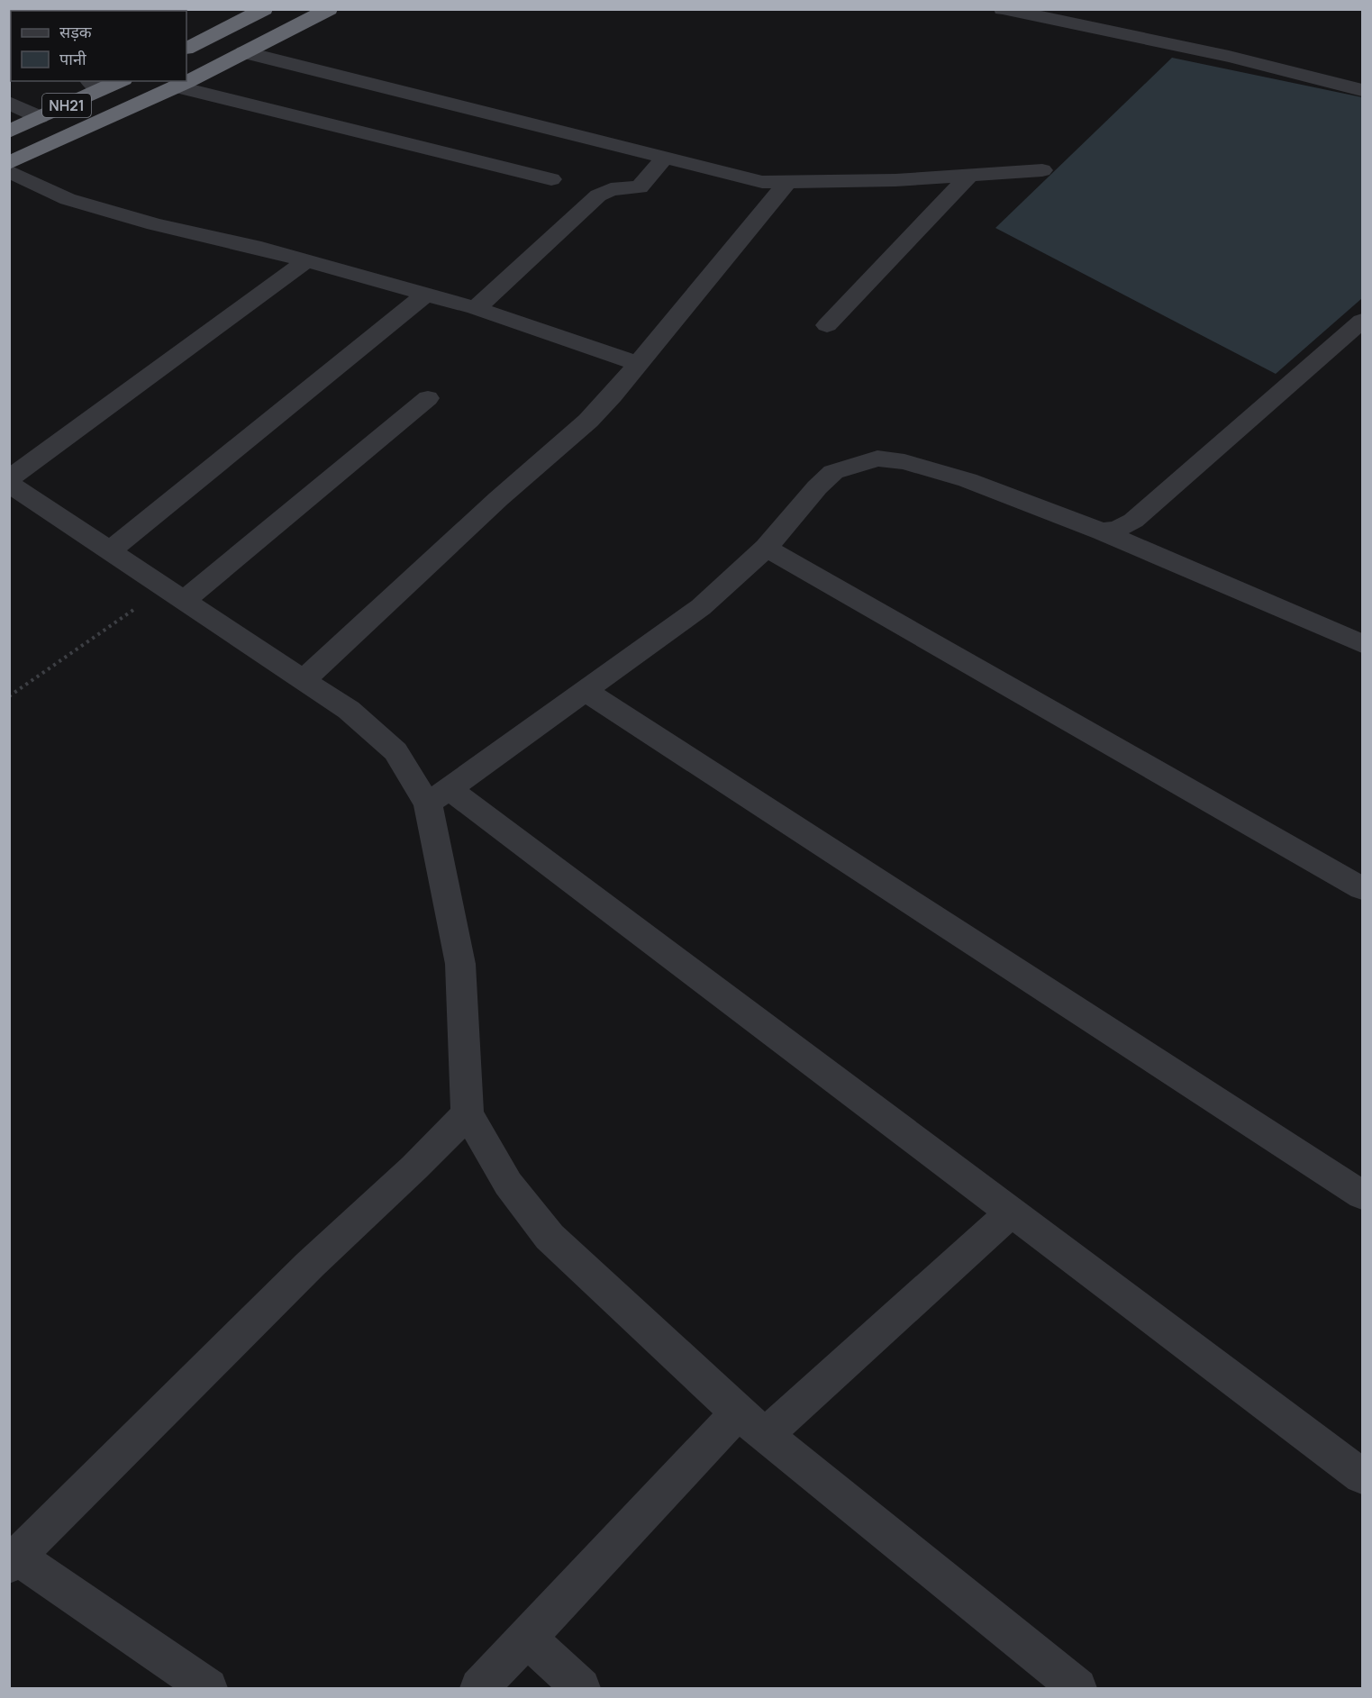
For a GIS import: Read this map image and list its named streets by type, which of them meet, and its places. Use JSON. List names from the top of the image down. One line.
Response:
{"streets":{"highway":["NH21"]},"legend":["सड़क","पानी"]}
